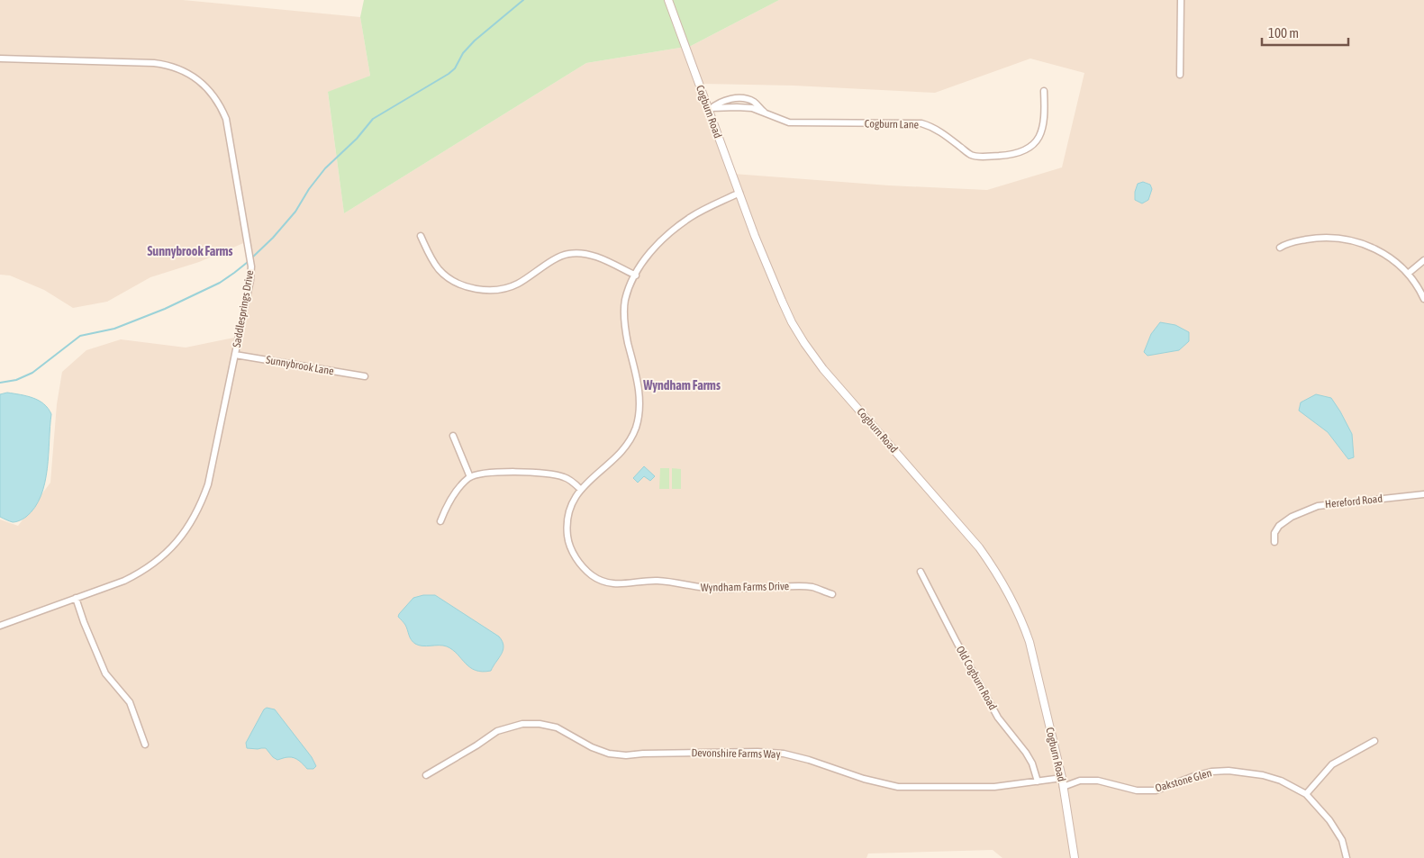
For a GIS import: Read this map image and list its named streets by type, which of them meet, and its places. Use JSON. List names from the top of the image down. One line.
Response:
{"streets":{"street":["Cogburn Road","Cogburn Lane","Saddlesprings Drive","Sunnybrook Lane","Hereford Road","Wyndham Farms Drive","Old Cogburn Road","Devonshire Farms Way","Oakstone Glen"]},"crossings":[["Cogburn Road","Cogburn Lane"],["Cogburn Road","Wyndham Farms Drive"],["Cogburn Road","Devonshire Farms Way"],["Cogburn Road","Oakstone Glen"],["Saddlesprings Drive","Sunnybrook Lane"],["Old Cogburn Road","Devonshire Farms Way"]],"districts":["Sunnybrook Farms","Wyndham Farms"],"scale_bar":"100 m"}
